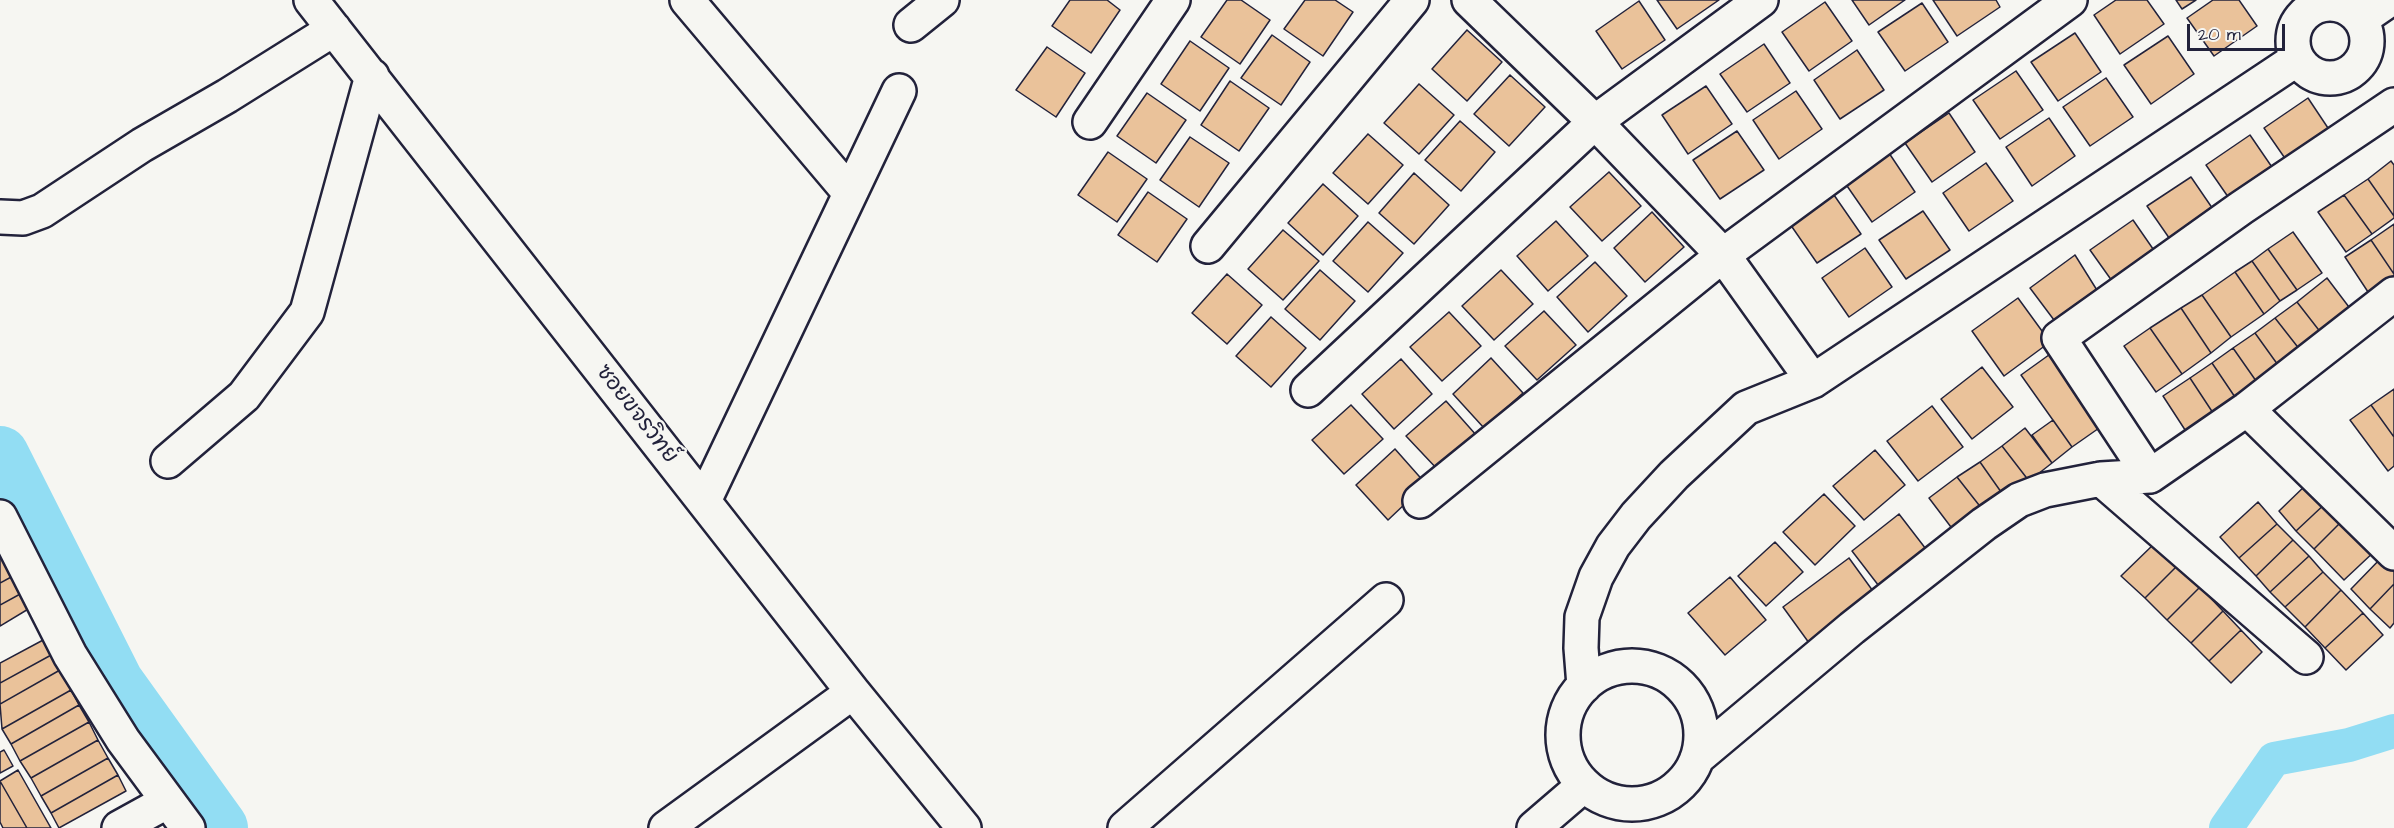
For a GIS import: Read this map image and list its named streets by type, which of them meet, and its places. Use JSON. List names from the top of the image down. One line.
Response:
{"streets":{"street":["ซอยขจรวิทย์"]},"scale_bar":"20 m"}
